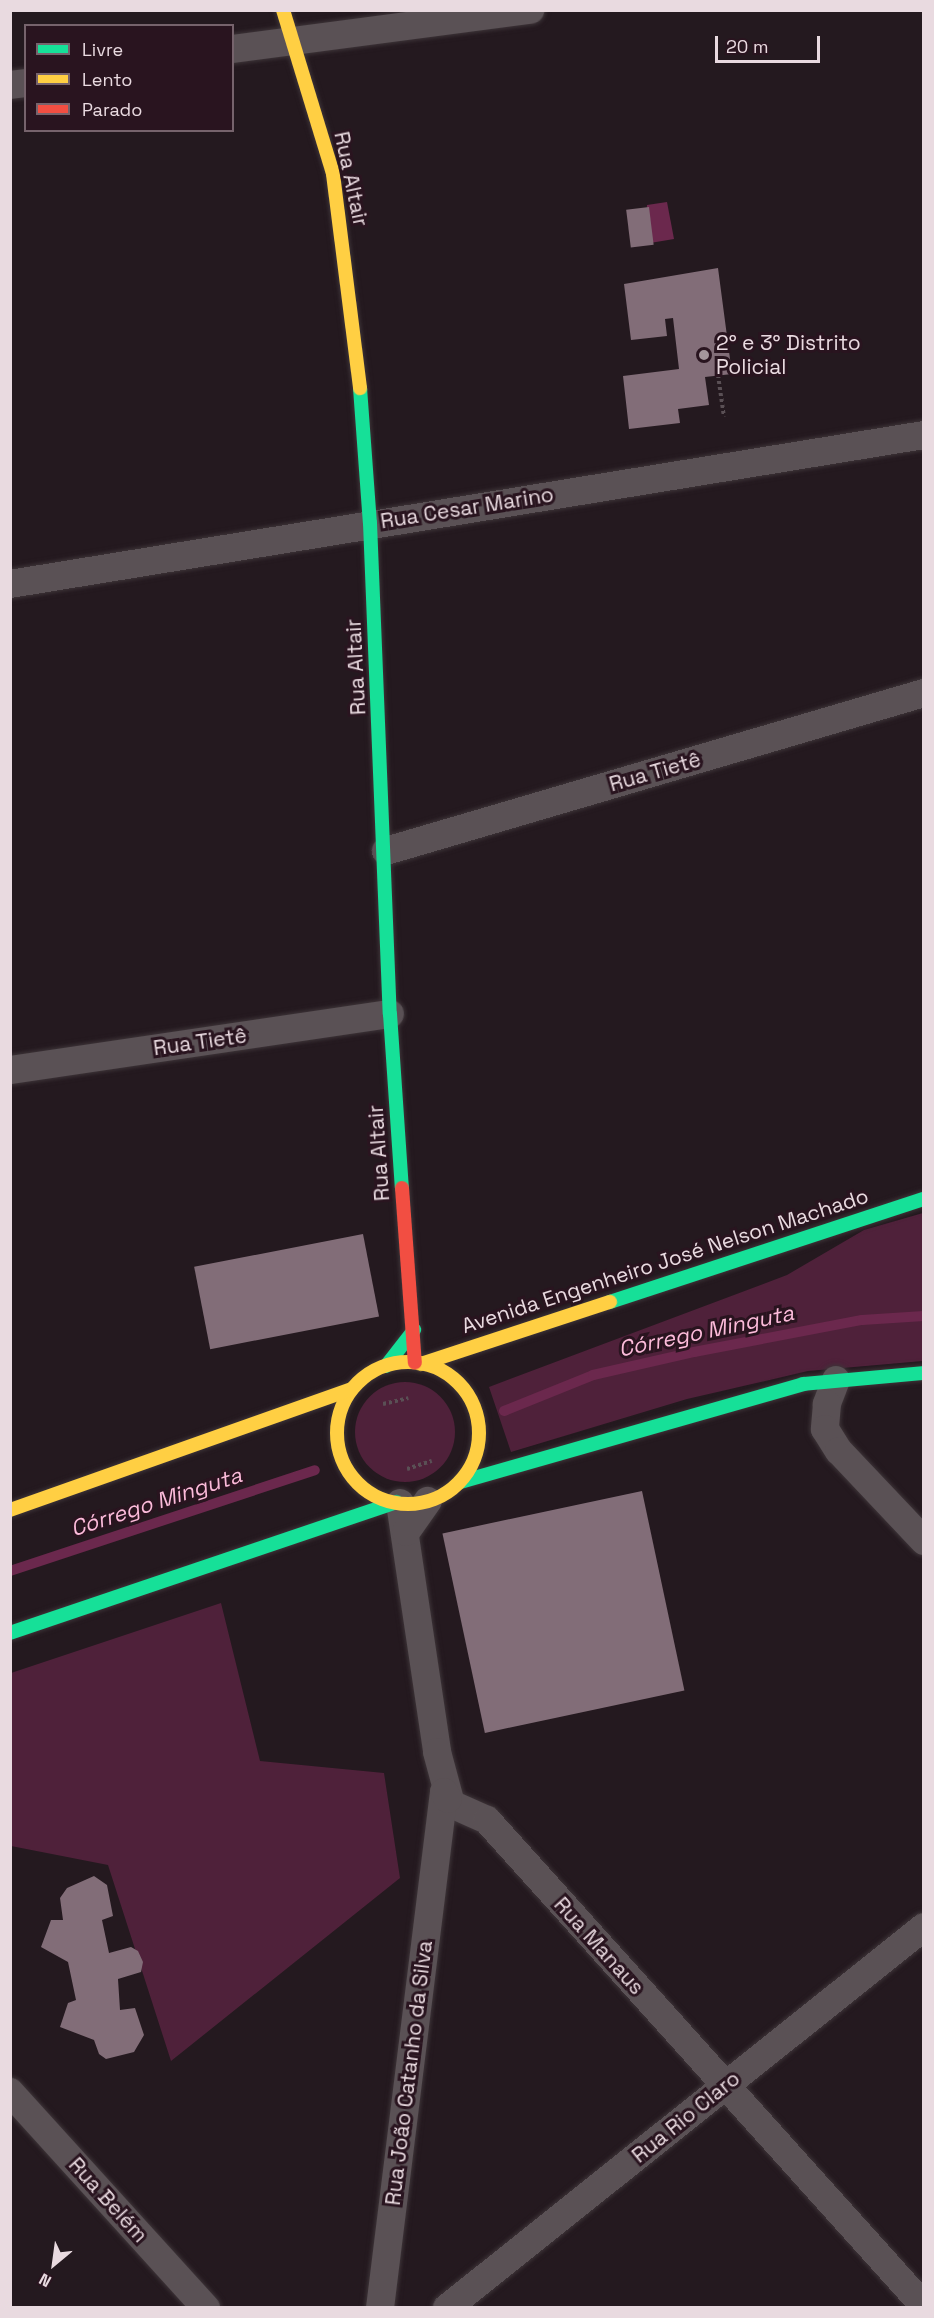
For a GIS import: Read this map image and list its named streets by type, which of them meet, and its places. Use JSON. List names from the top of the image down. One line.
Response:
{"streets":{"main road":["Rua Altair","Avenida Engenheiro José Nelson Machado"],"street":["Rua Cesar Marino","Rua Tietê","Rua Manaus","Rua João Catanho da Silva","Rua Rio Claro","Rua Belém"]},"crossings":[["Rua Altair","Rua Cesar Marino"],["Rua Altair","Rua Tietê"],["Rua Altair","Avenida Engenheiro José Nelson Machado"],["Rua Manaus","Rua João Catanho da Silva"],["Rua Manaus","Rua Rio Claro"]],"water":["Córrego Minguta"],"places":["2° e 3° Distrito Policial"],"legend":["Livre","Lento","Parado"],"scale_bar":"20 m","north":"bottom left"}
